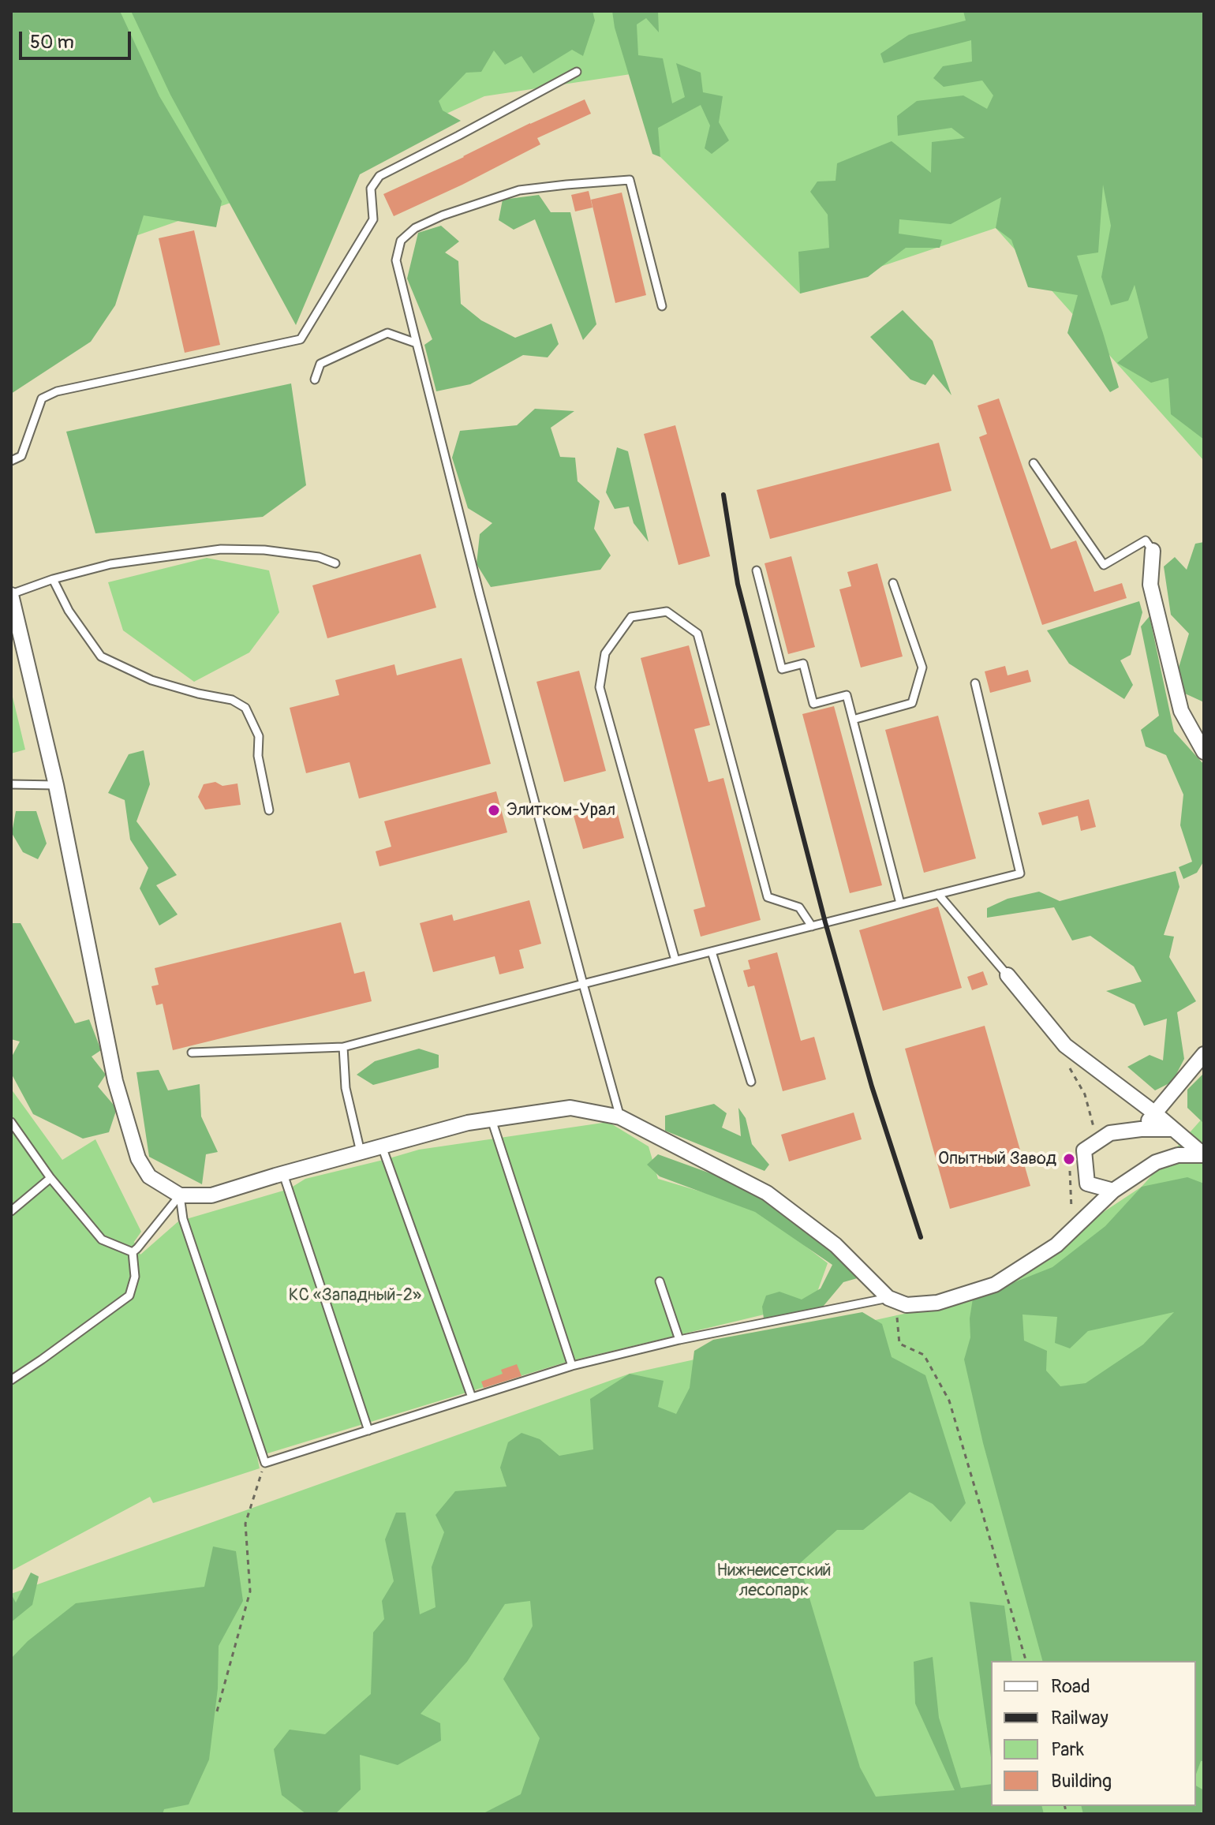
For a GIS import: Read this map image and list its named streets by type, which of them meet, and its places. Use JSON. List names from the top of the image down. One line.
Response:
{"parks":["КС «Западный-2»","Нижнеисетский лесопарк"],"places":["Элитком-Урал","Опытный Завод"],"legend":["Road","Railway","Park","Building"],"scale_bar":"50 m"}
